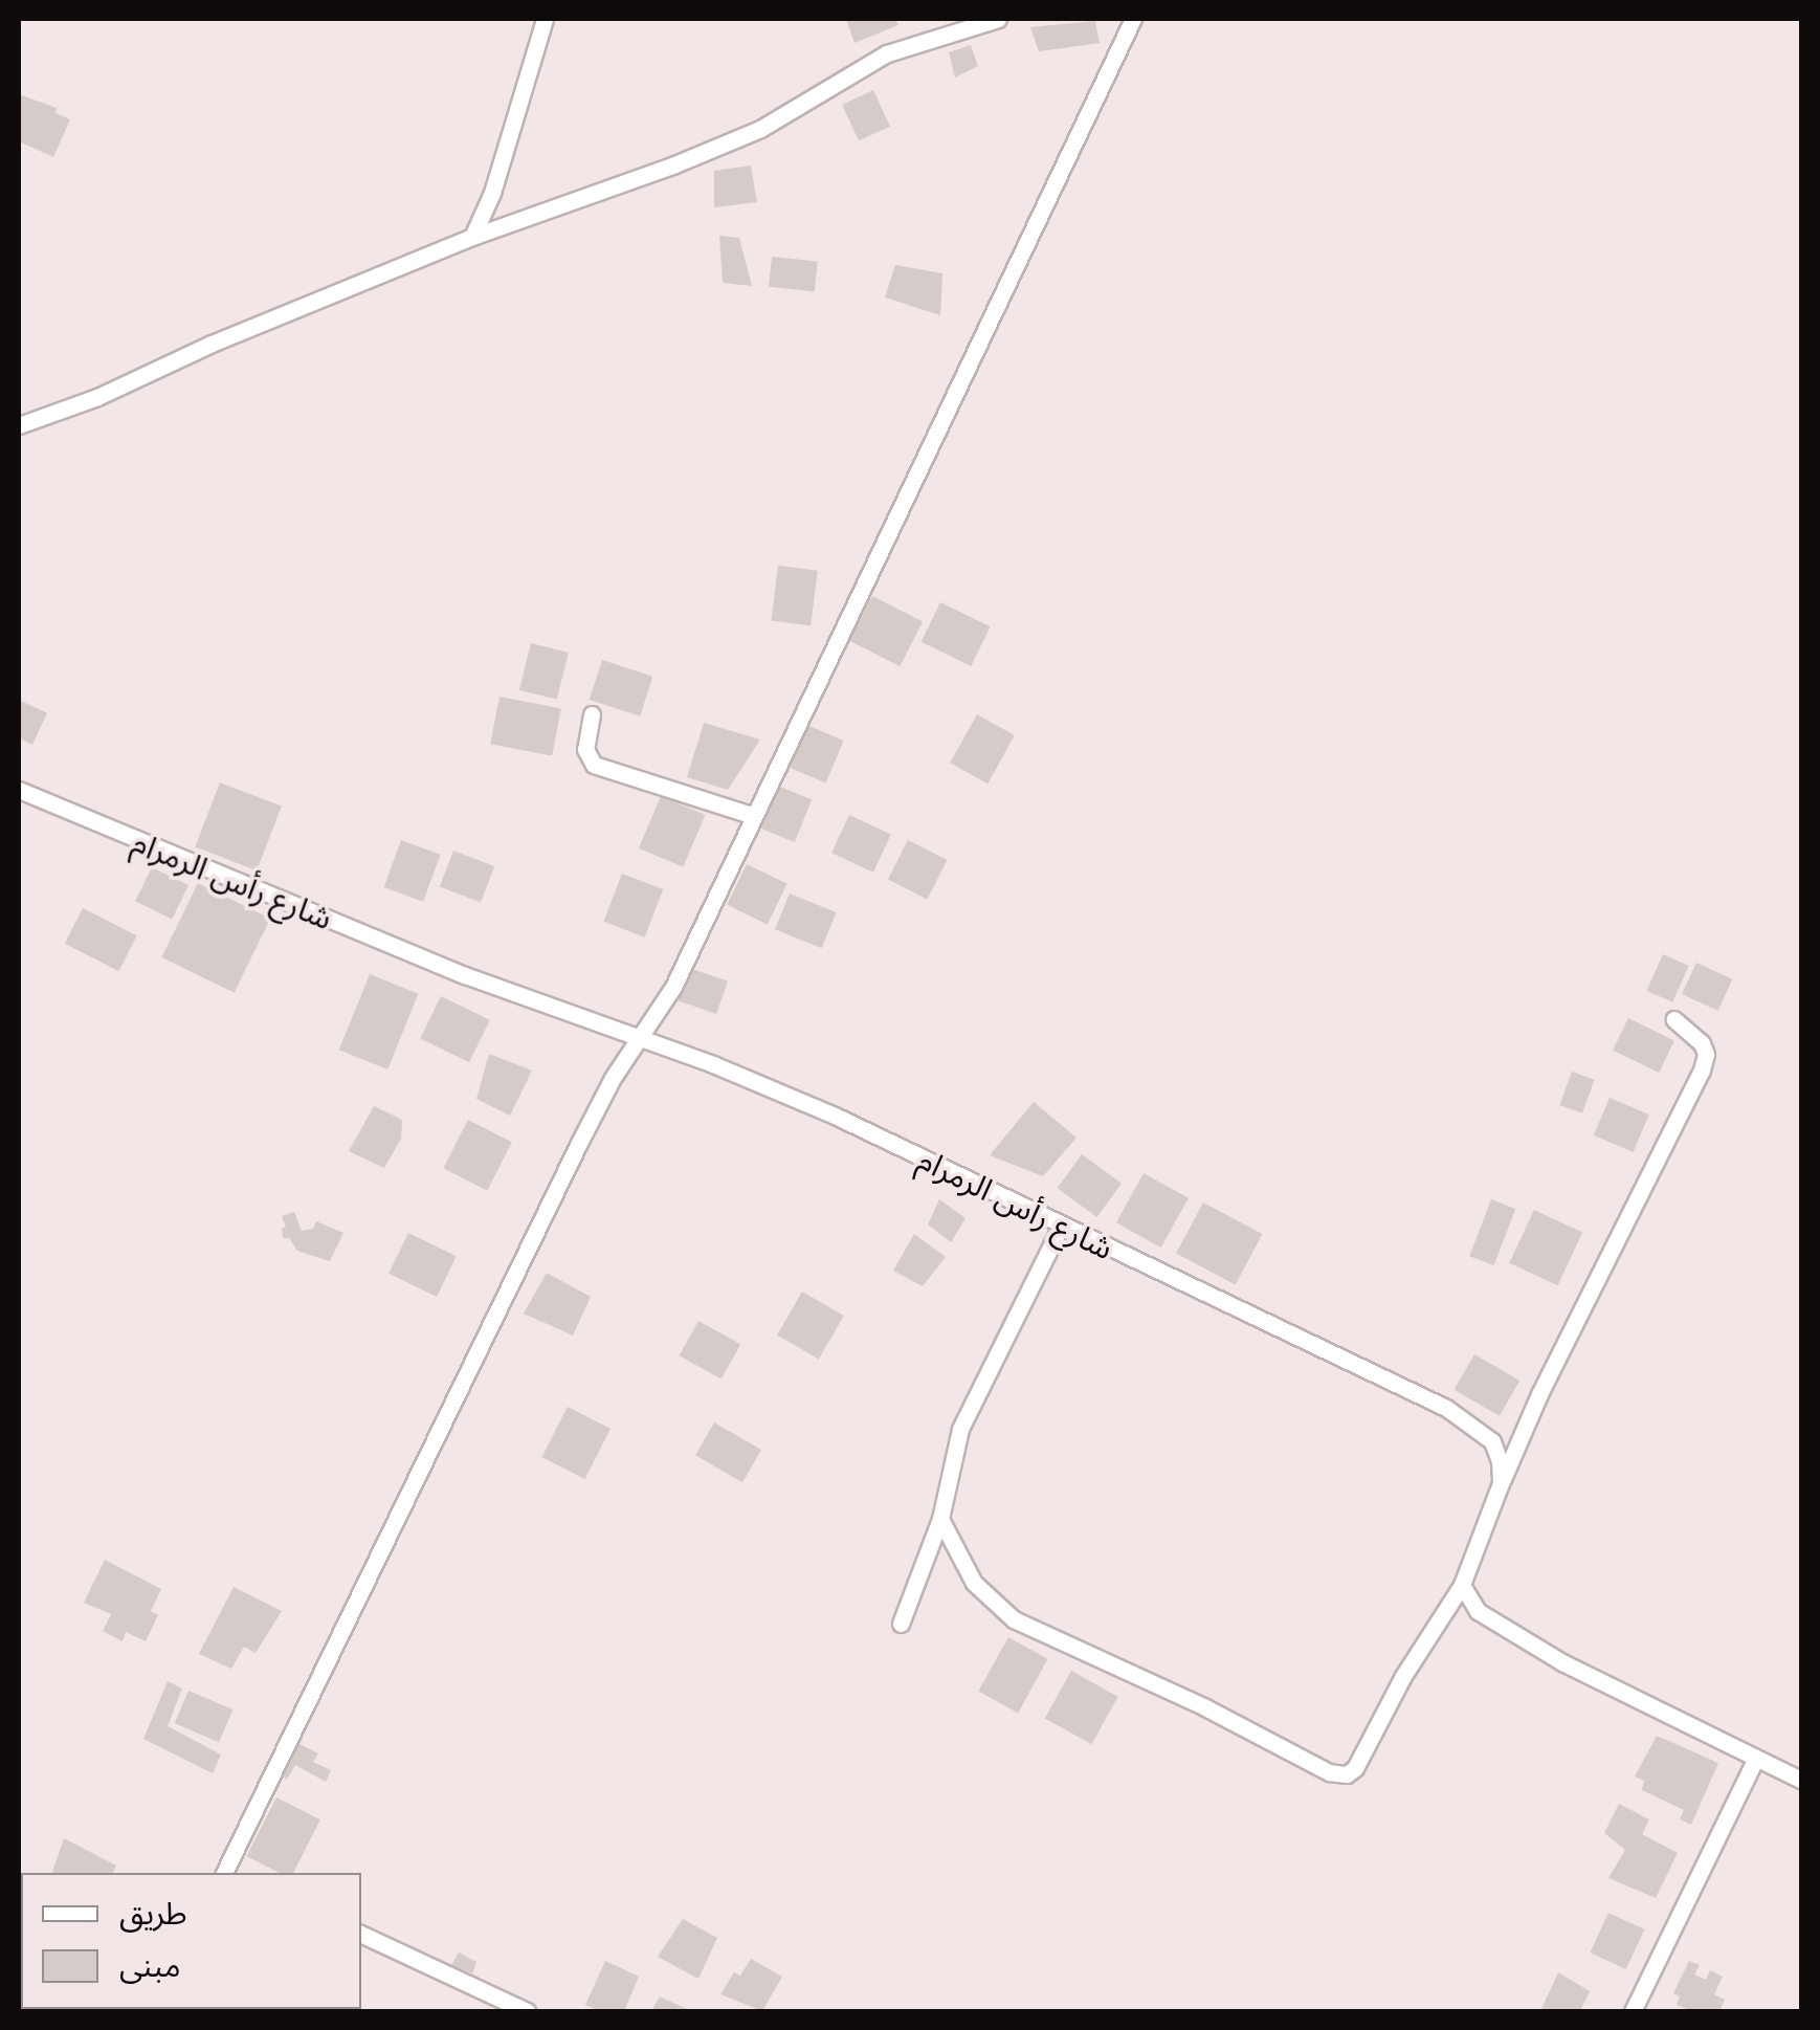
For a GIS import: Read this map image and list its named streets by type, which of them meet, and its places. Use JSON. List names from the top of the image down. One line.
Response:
{"streets":{"street":["شارع رأس الرمرام"]},"legend":["طريق","مبنى"]}
